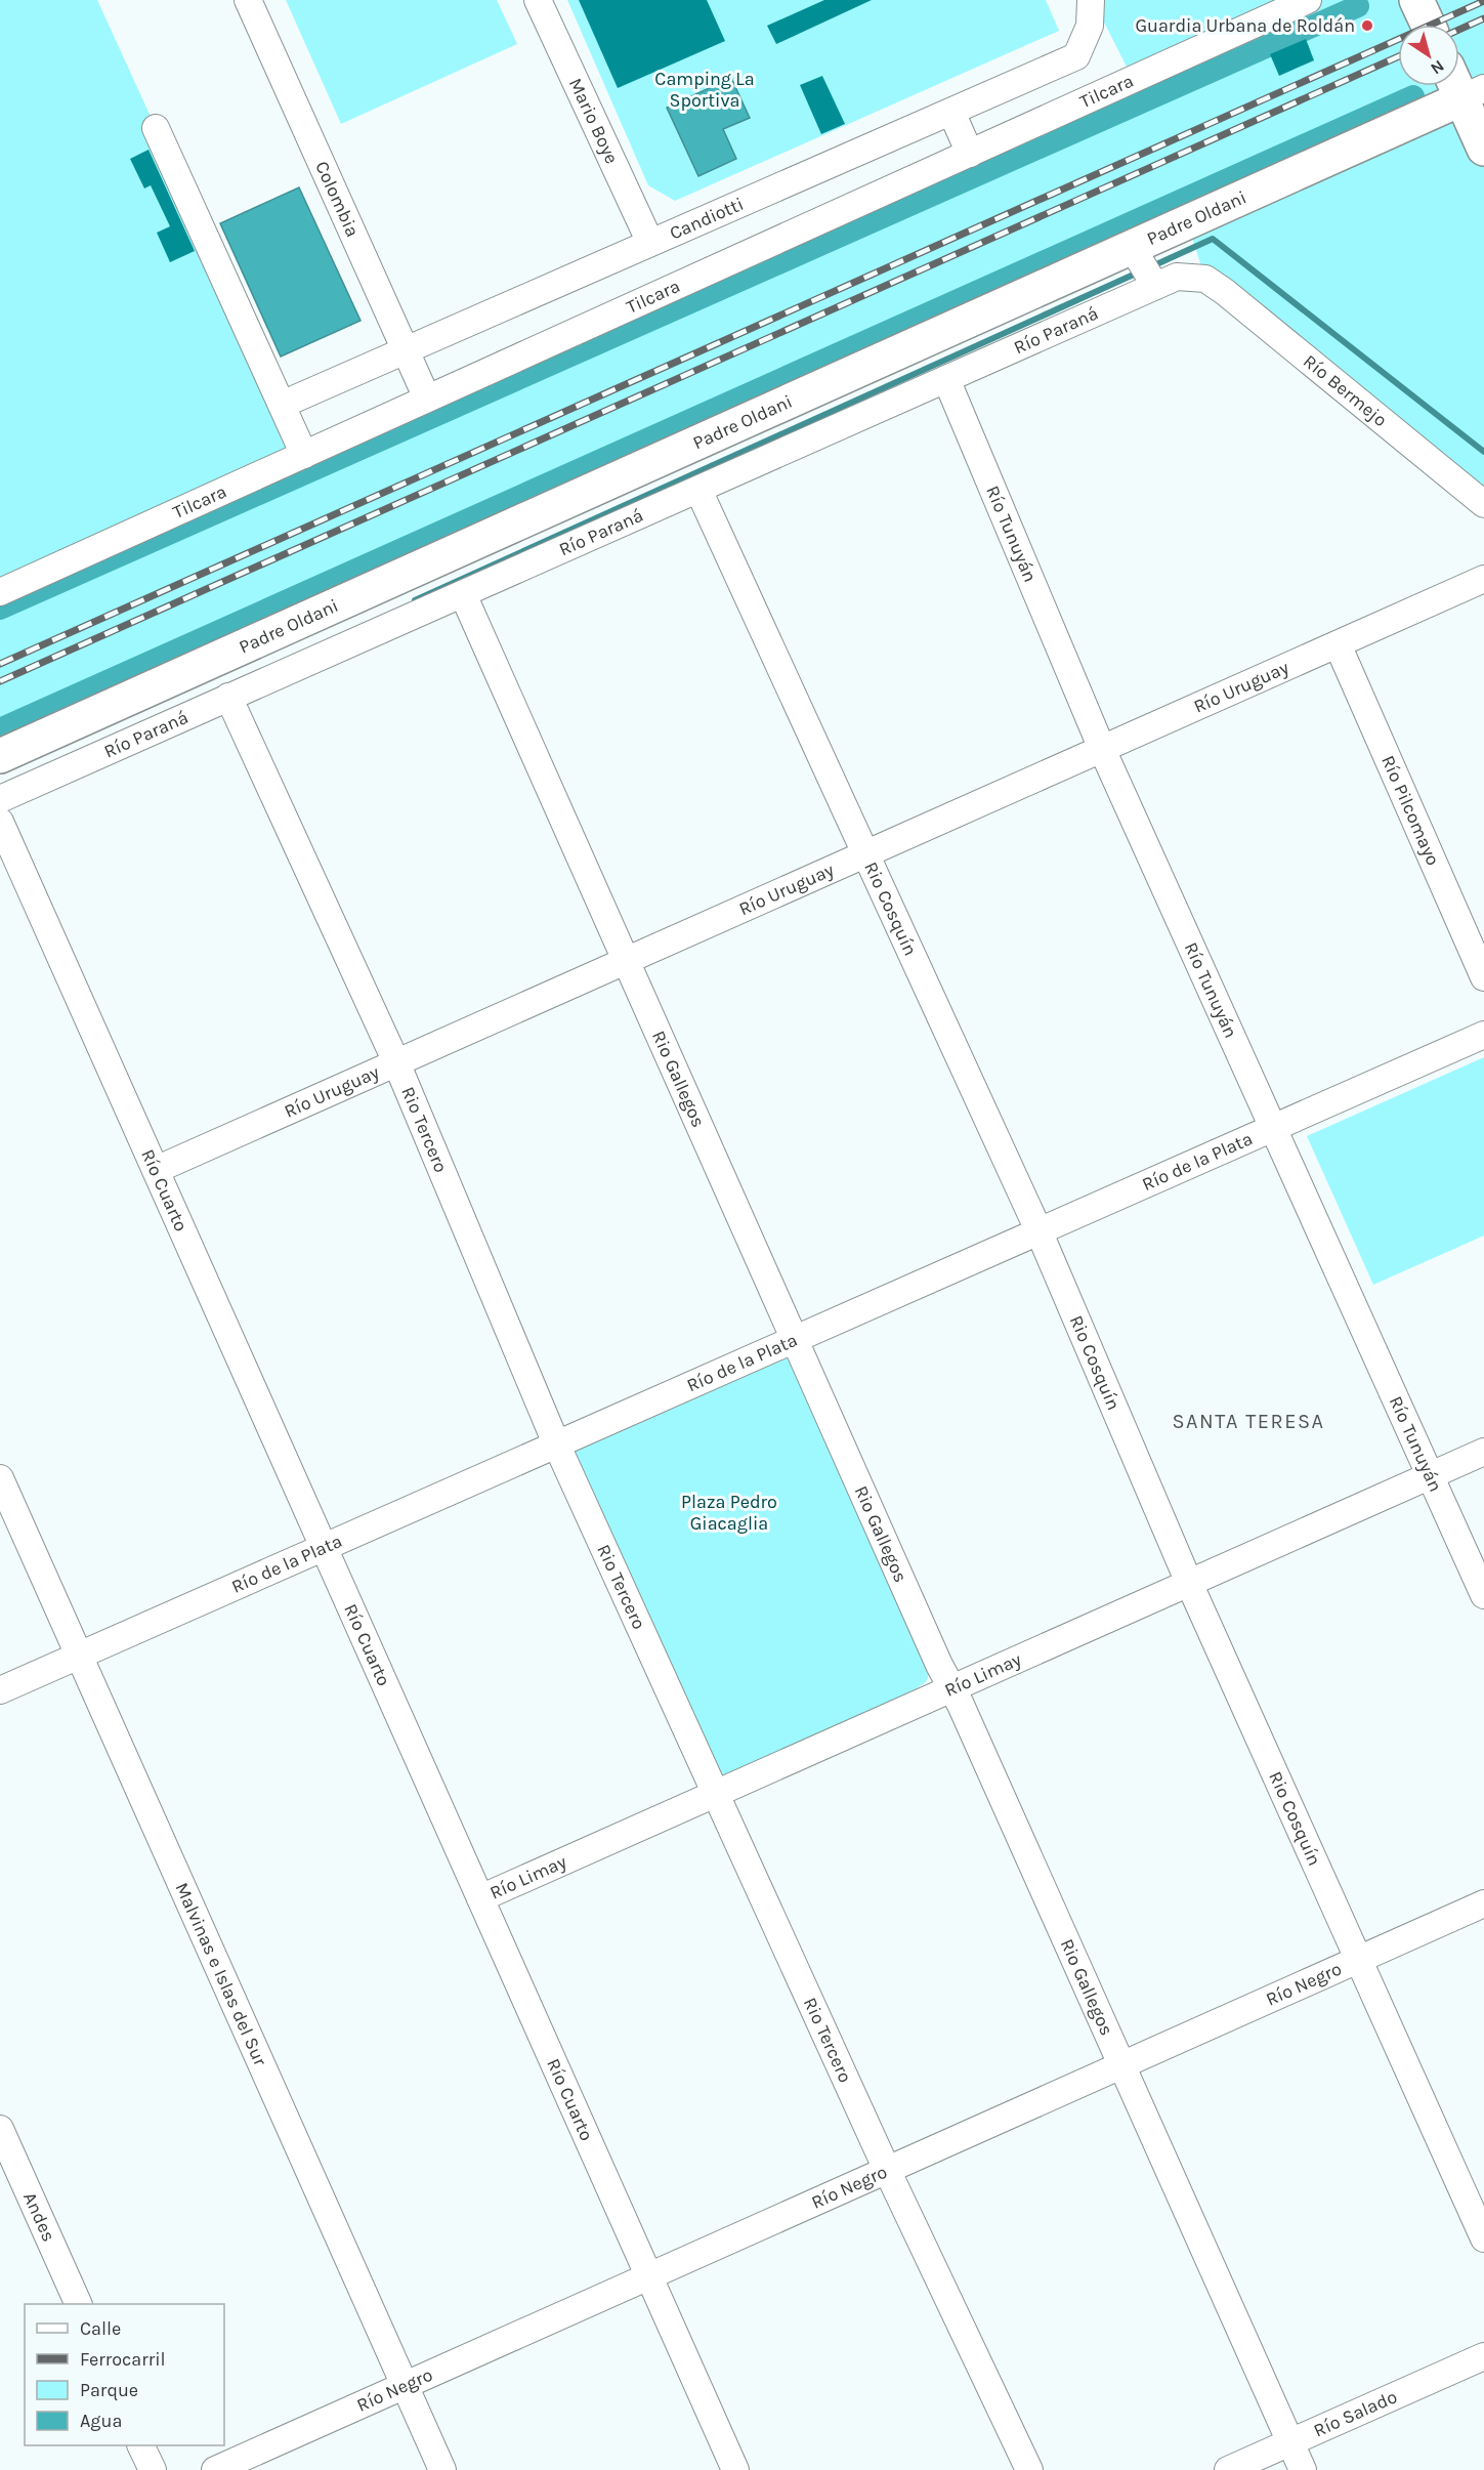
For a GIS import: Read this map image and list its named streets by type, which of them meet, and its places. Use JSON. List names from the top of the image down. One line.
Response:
{"streets":{"main road":["Padre Oldani"],"street":["Tilcara","Mario Boye","Colombia","Candiotti","Río Paraná","Río Bermejo","Río Tunuyán","Río Uruguay","Río Pilcomayo","Rio Cosquín","Rio Gallegos","Rio Tercero","Río de la Plata","Río Cuarto","Río Limay","Malvinas e Islas del Sur","Río Negro","Andes","Río Salado"]},"crossings":[["Tilcara","Colombia"],["Mario Boye","Candiotti"],["Colombia","Candiotti"],["Río Paraná","Río Bermejo"],["Río Paraná","Río Tunuyán"],["Río Paraná","Rio Cosquín"],["Río Paraná","Rio Gallegos"],["Río Paraná","Rio Tercero"],["Río Tunuyán","Río Uruguay"],["Río Tunuyán","Río de la Plata"],["Río Tunuyán","Río Limay"],["Río Uruguay","Río Pilcomayo"],["Río Uruguay","Rio Cosquín"],["Río Uruguay","Rio Gallegos"],["Río Uruguay","Rio Tercero"],["Río Uruguay","Río Cuarto"],["Rio Cosquín","Río de la Plata"],["Rio Cosquín","Río Limay"],["Rio Cosquín","Río Negro"],["Rio Gallegos","Río de la Plata"],["Rio Gallegos","Río Limay"],["Rio Gallegos","Río Negro"],["Rio Gallegos","Río Salado"],["Rio Tercero","Río de la Plata"],["Rio Tercero","Río Limay"],["Rio Tercero","Río Negro"],["Río de la Plata","Río Cuarto"],["Río de la Plata","Malvinas e Islas del Sur"],["Río Cuarto","Río Limay"],["Río Cuarto","Río Negro"],["Malvinas e Islas del Sur","Río Negro"]],"districts":["SANTA TERESA"],"parks":["Camping La Sportiva","Plaza Pedro Giacaglia"],"places":["Guardia Urbana de Roldán"],"legend":["Calle","Ferrocarril","Parque","Agua"],"north":"bottom right"}
